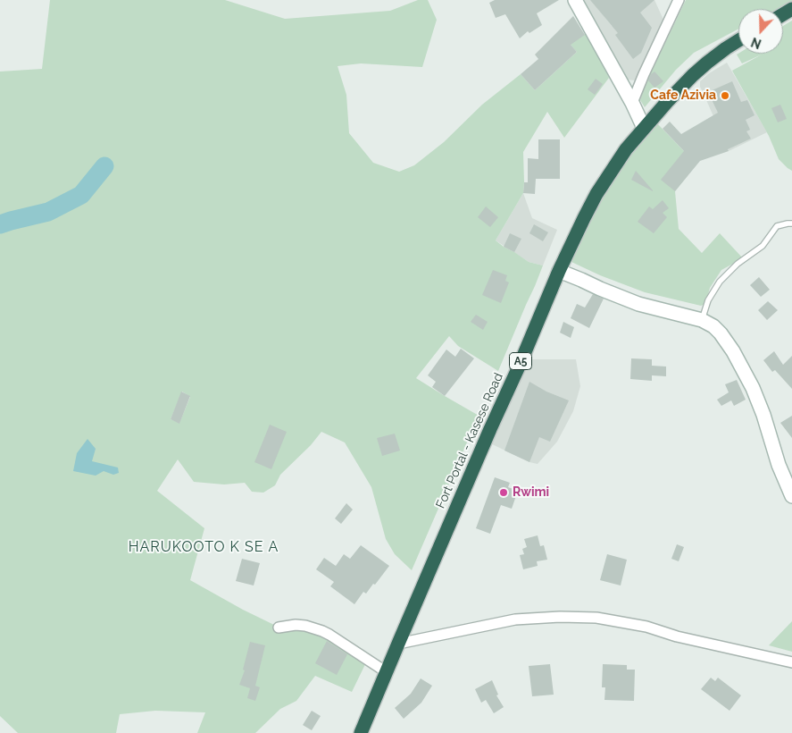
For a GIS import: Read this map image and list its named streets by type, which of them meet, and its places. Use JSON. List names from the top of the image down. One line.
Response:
{"streets":{"highway":["A5","Fort Portal - Kasese Road"]},"districts":["HARUKOOTO K SE A"],"places":["Cafe Azivia","Rwimi"],"north":"bottom"}
